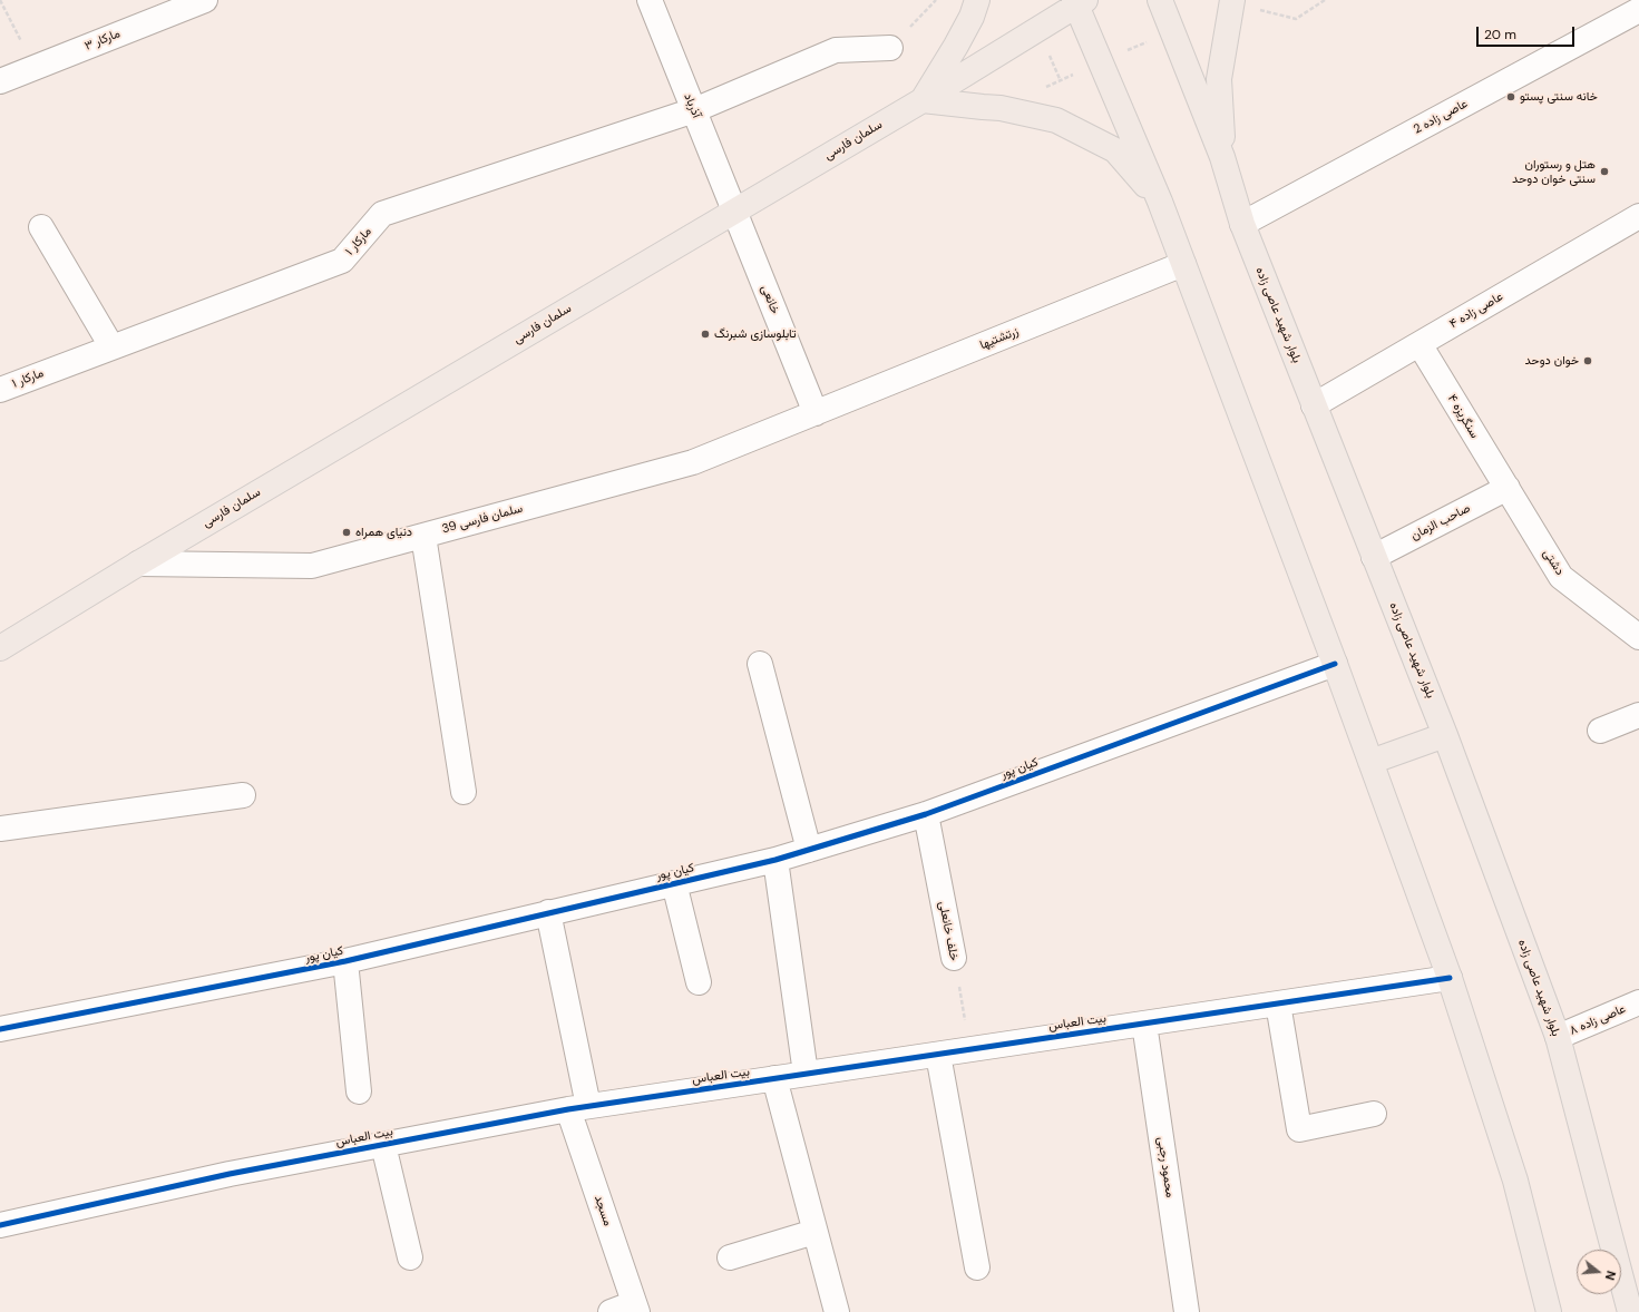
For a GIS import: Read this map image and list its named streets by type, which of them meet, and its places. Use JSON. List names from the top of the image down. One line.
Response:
{"streets":{"main road":["سلمان فارسی","بلوار شهید عاصی زاده"],"street":["مارکار ۳","آذرباد","عاصی زاده 2","مارکار ۱","خانعی","عاصی زاده ۴","زرتشتیها","سنگریزه ۴","سلمان فارسی 39","صاحب الزمان","دشتی","کیان پور","خلف خانعلی","عاصی زاده ۸","بیت العباس","محمود رجبی","مسجد"]},"crossings":[["آذرباد","سلمان فارسی"],["آذرباد","مارکار ۱"],["آذرباد","خانعی"],["عاصی زاده 2","بلوار شهید عاصی زاده"],["سلمان فارسی","خانعی"],["سلمان فارسی","سلمان فارسی 39"],["خانعی","زرتشتیها"],["خانعی","سلمان فارسی 39"],["عاصی زاده ۴","بلوار شهید عاصی زاده"],["عاصی زاده ۴","سنگریزه ۴"],["بلوار شهید عاصی زاده","صاحب الزمان"],["بلوار شهید عاصی زاده","عاصی زاده ۸"],["زرتشتیها","سلمان فارسی 39"],["سنگریزه ۴","صاحب الزمان"],["سنگریزه ۴","دشتی"],["صاحب الزمان","دشتی"],["کیان پور","خلف خانعلی"],["کیان پور","مسجد"],["خلف خانعلی","بیت العباس"],["بیت العباس","محمود رجبی"],["بیت العباس","مسجد"]],"places":["خانه سنتی پستو","هتل و رستوران سنتی خوان دوحد","تابلوسازی شبرنگ","خوان دوحد","دنیای همراه"],"scale_bar":"20 m","north":"right"}
